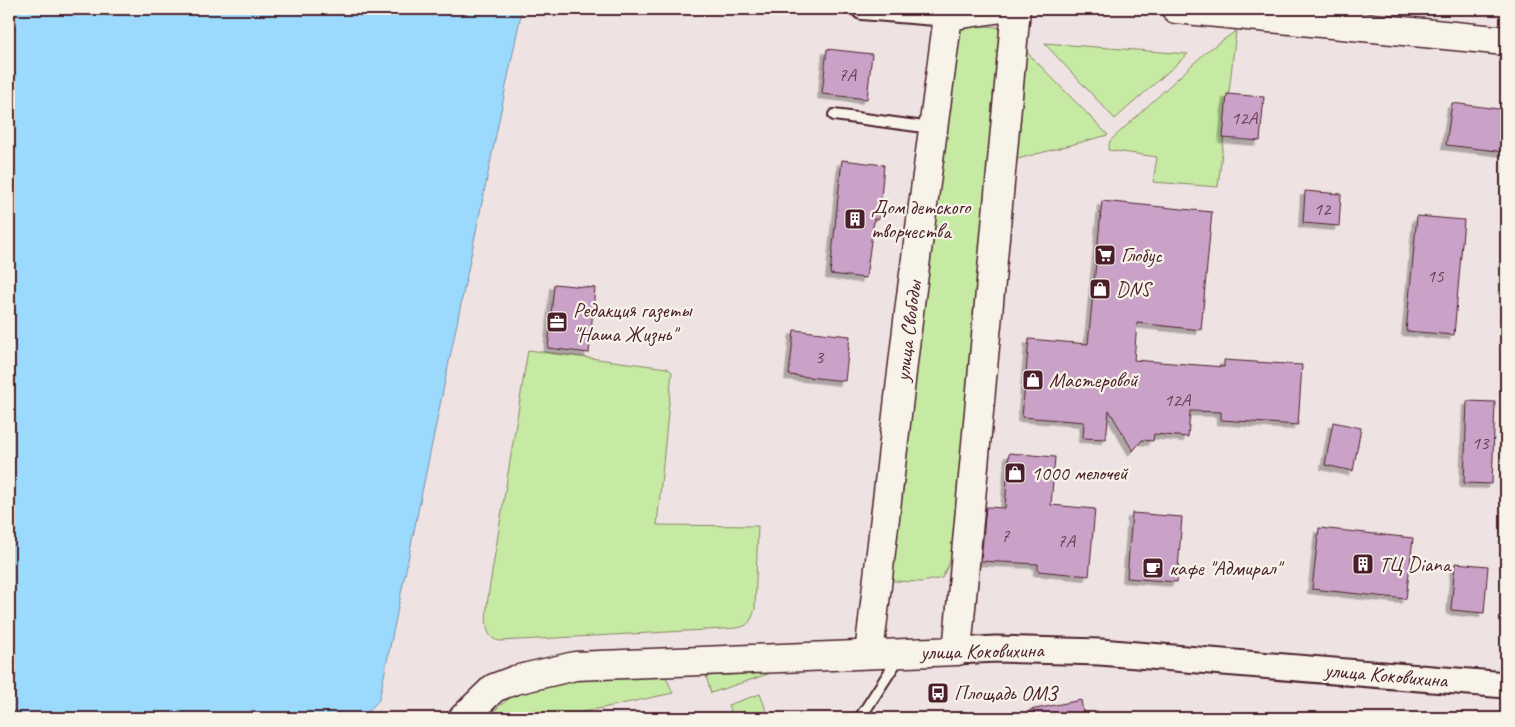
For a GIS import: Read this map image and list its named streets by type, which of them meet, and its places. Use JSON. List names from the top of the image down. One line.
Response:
{"streets":{"main road":["улица Свободы","улица Коковихина"]},"crossings":[["улица Свободы","улица Коковихина"]],"places":{"building":["Дом детского творчества","ТЦ Diana"],"supermarket":["Глобус"],"shop":["DNS","Мастеровой","1000 мелочей"],"office":["Редакция газеты \"Наша Жизнь\""],"cafe":["кафе \"Адмирал\""],"bus stop":["Площадь ОМЗ"]},"house_numbers":["7А","12А","12","15","3","12А","13","7","7А"]}
